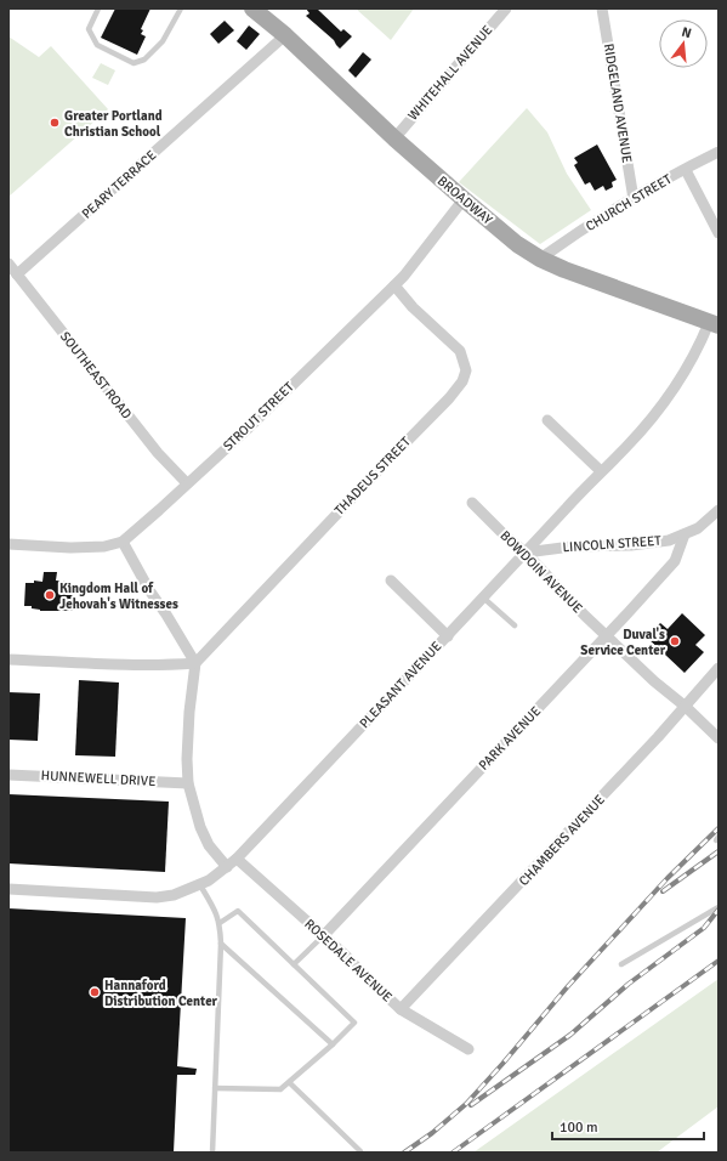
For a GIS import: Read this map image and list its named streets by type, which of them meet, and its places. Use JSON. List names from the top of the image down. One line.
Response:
{"streets":{"main road":["BROADWAY"],"street":["WHITEHALL AVENUE","RIDGELAND AVENUE","PEARY TERRACE","CHURCH STREET","SOUTHEAST ROAD","STROUT STREET","THADEUS STREET","LINCOLN STREET","BOWDOIN AVENUE","PLEASANT AVENUE","PARK AVENUE","HUNNEWELL DRIVE","CHAMBERS AVENUE","ROSEDALE AVENUE"]},"crossings":[["WHITEHALL AVENUE","BROADWAY"],["RIDGELAND AVENUE","CHURCH STREET"],["PEARY TERRACE","BROADWAY"],["PEARY TERRACE","SOUTHEAST ROAD"],["BROADWAY","CHURCH STREET"],["BROADWAY","STROUT STREET"],["BROADWAY","PLEASANT AVENUE"],["SOUTHEAST ROAD","STROUT STREET"],["STROUT STREET","THADEUS STREET"],["LINCOLN STREET","BOWDOIN AVENUE"],["LINCOLN STREET","PLEASANT AVENUE"],["LINCOLN STREET","PARK AVENUE"],["BOWDOIN AVENUE","PLEASANT AVENUE"],["BOWDOIN AVENUE","PARK AVENUE"],["BOWDOIN AVENUE","CHAMBERS AVENUE"],["PLEASANT AVENUE","ROSEDALE AVENUE"],["PARK AVENUE","ROSEDALE AVENUE"],["CHAMBERS AVENUE","ROSEDALE AVENUE"]],"places":["Greater Portland Christian School","Kingdom Hall of Jehovah's Witnesses","Duval's Service Center","Hannaford Distribution Center"],"scale_bar":"100 m","north":"top"}
